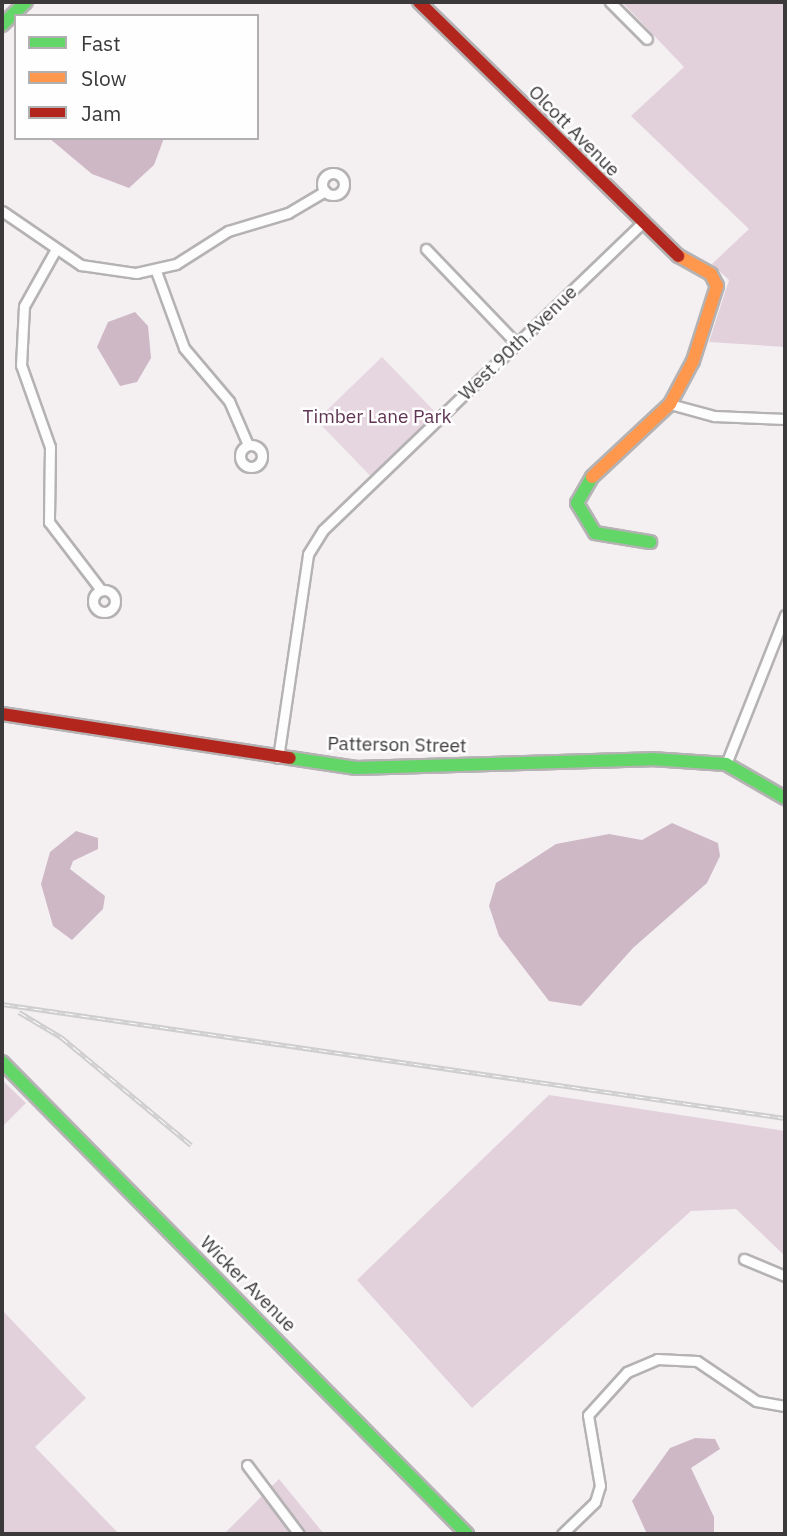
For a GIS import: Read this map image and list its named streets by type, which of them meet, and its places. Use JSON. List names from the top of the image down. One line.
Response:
{"streets":{"main road":["Olcott Avenue","Patterson Street","Wicker Avenue"],"street":["West 90th Avenue"]},"crossings":[["Olcott Avenue","West 90th Avenue"],["West 90th Avenue","Patterson Street"]],"parks":["Timber Lane Park"],"legend":["Fast","Slow","Jam"]}
